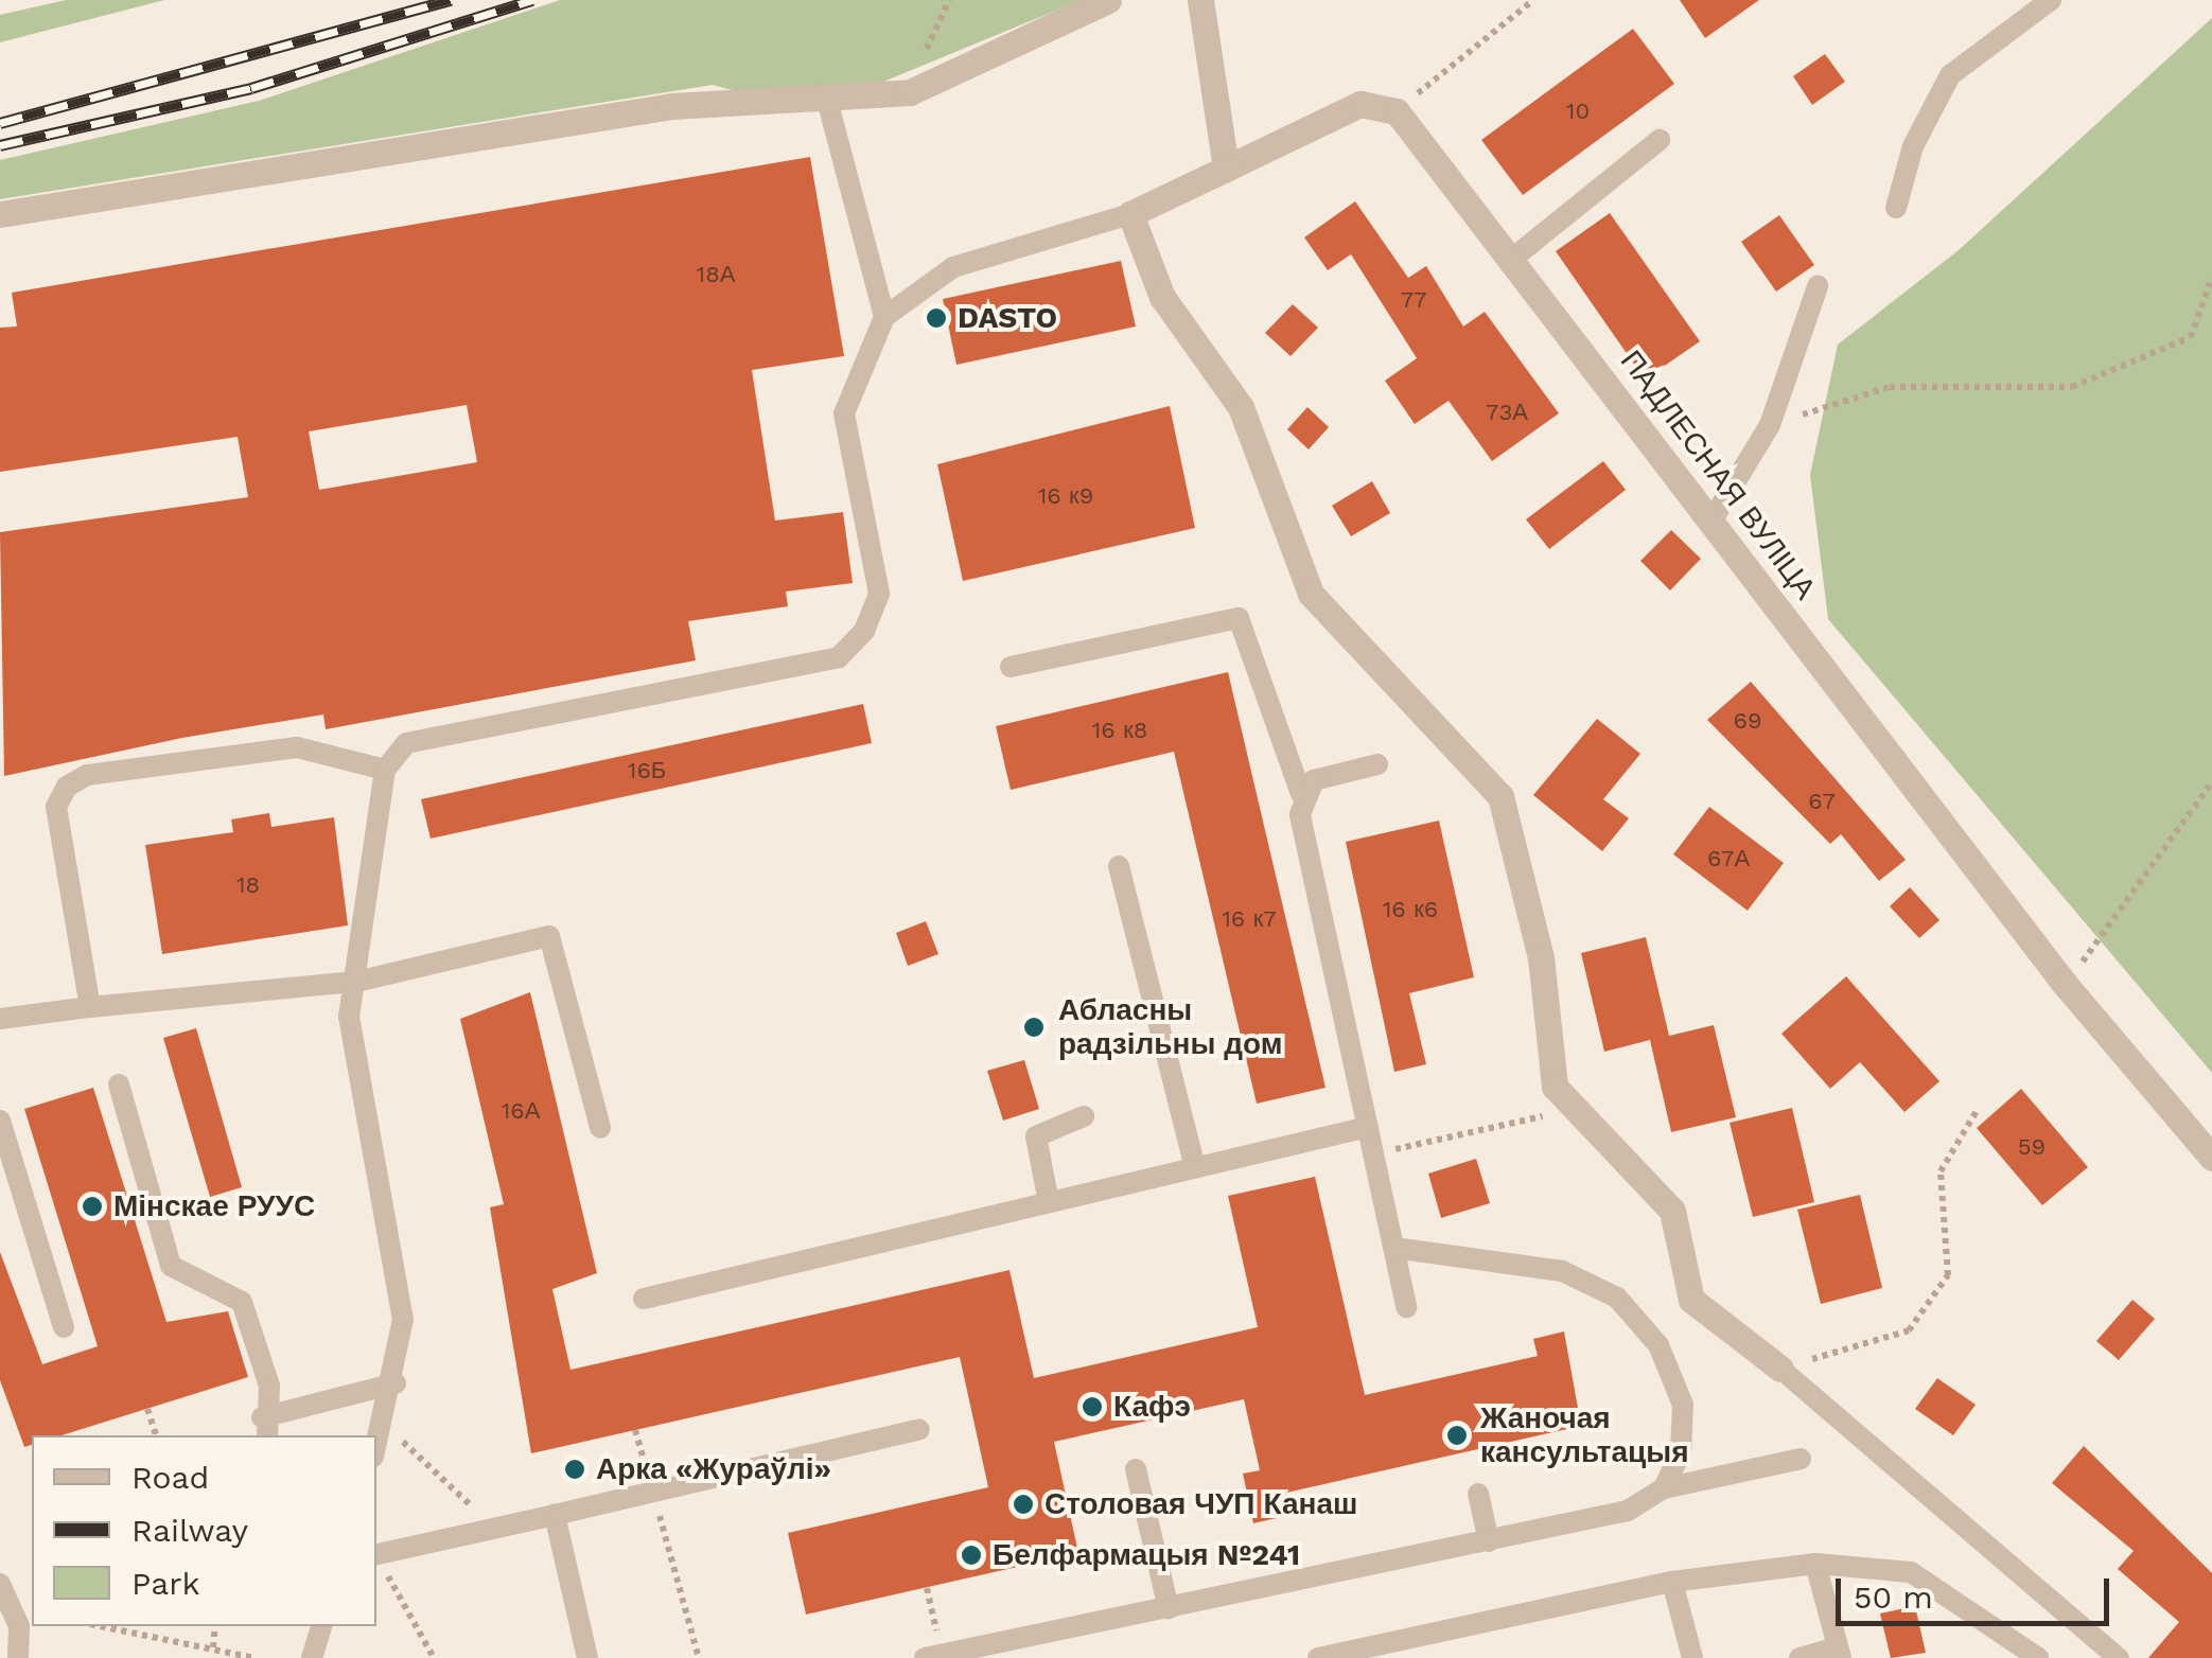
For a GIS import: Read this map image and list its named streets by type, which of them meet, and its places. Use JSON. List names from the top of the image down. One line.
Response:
{"streets":{"street":["ПАДЛЕСНАЯ ВУЛІЦА"]},"places":["DASTO","Абласны радзільны дом","Мінскае РУУС","Кафэ","Жаночая кансультацыя","Арка «Жураўлі»","Столовая ЧУП Канаш","Белфармацыя №241"],"house_numbers":["10","18А","77","73А","16 к9","69","16 к8","16Б","67","67А","18","16 к6","16 к7","16А","59"],"legend":["Road","Railway","Park"],"scale_bar":"50 m"}
